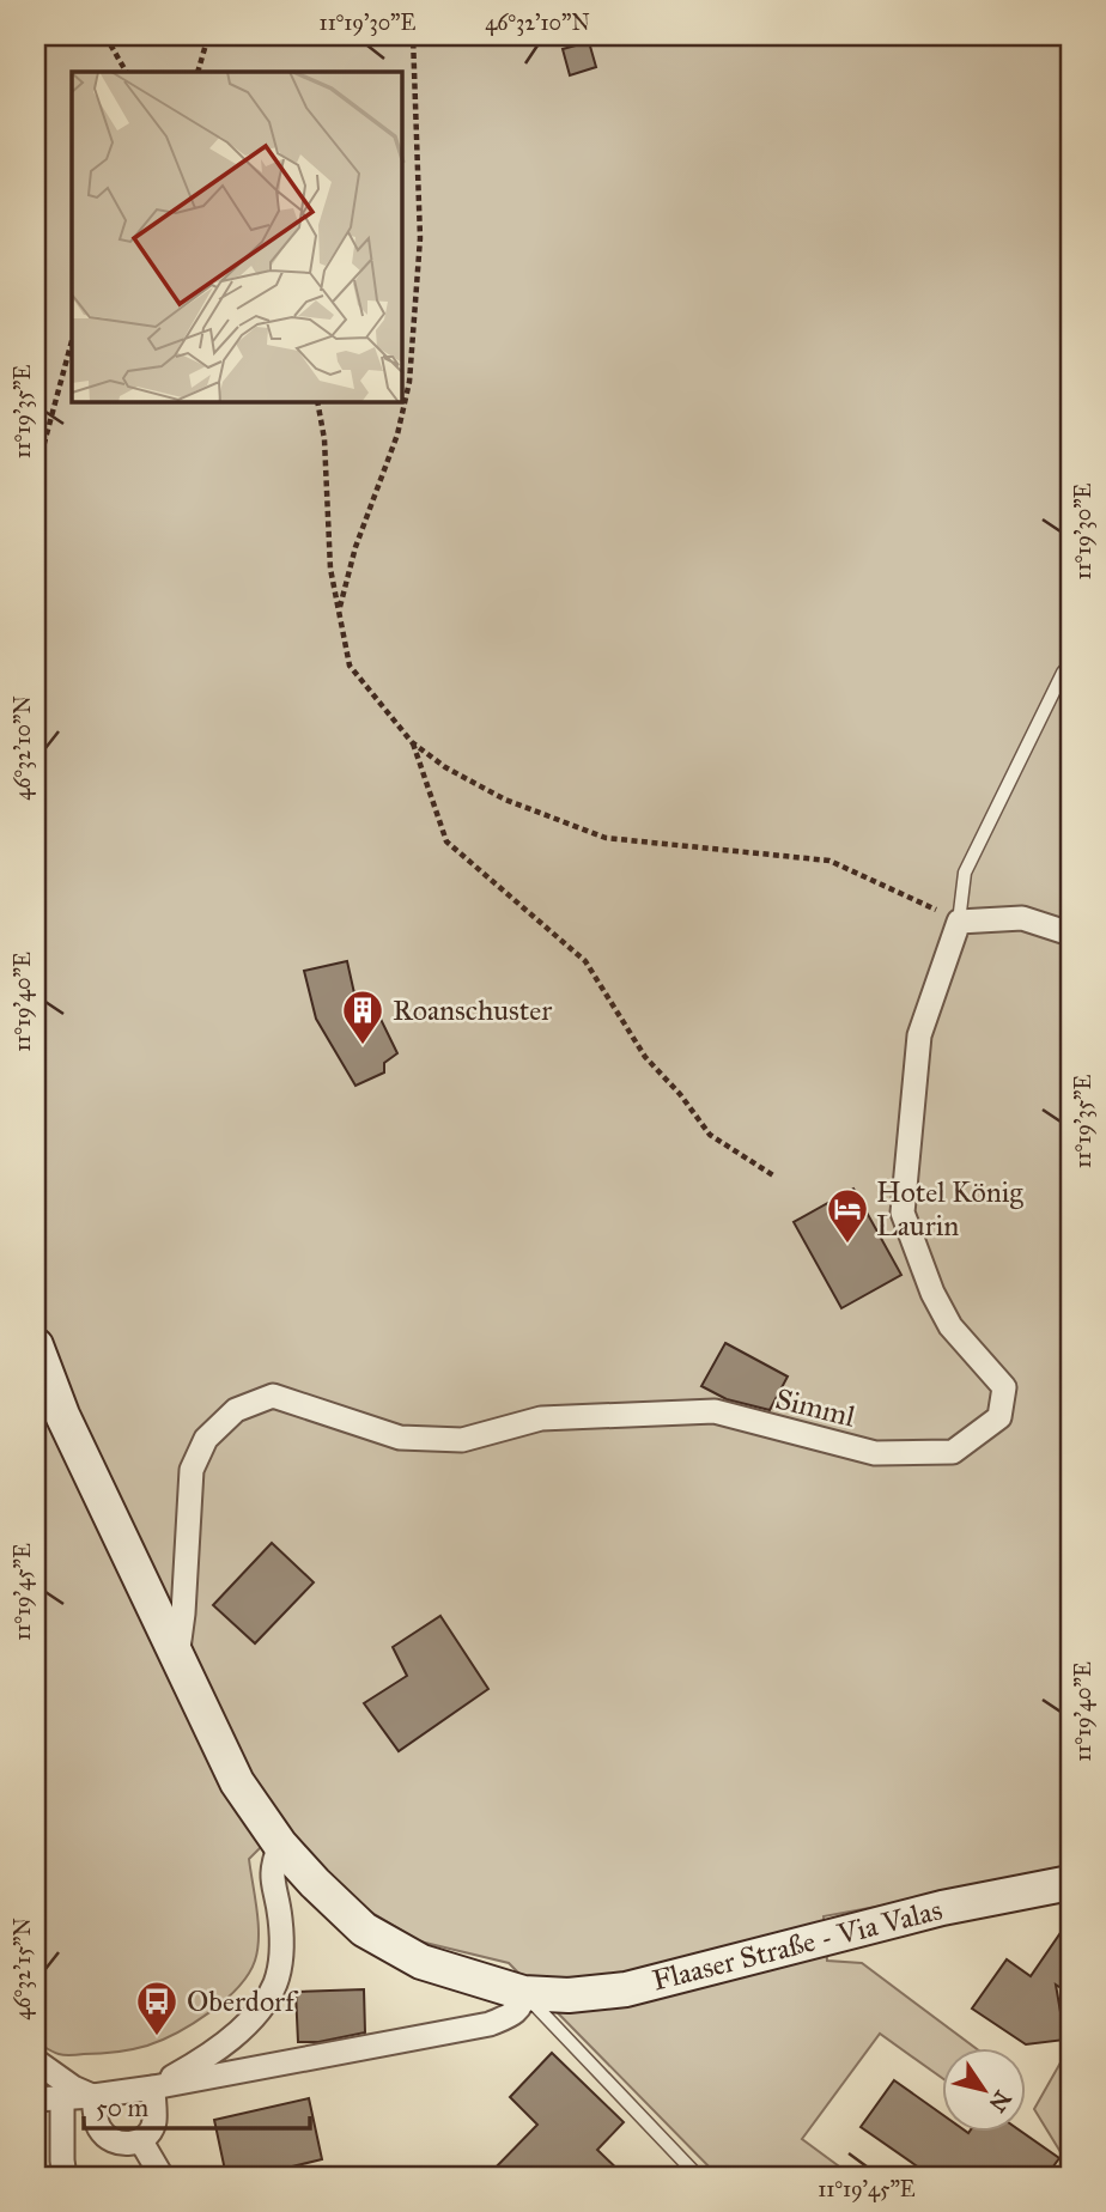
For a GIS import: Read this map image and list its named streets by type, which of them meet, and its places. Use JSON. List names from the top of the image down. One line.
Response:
{"streets":{"main road":["Flaaser Straße - Via Valas"],"street":["Simml"]},"crossings":[["Simml","Flaaser Straße - Via Valas"]],"places":{"building":["Roanschuster"],"hotel":["Hotel König Laurin"],"bus stop":["Oberdorf"]},"scale_bar":"50 m","north":"bottom right","coordinates":["11°19'30\"E","46°32'10\"N","11°19'35\"E","11°19'40\"E","11°19'45\"E","46°32'15\"N"]}
